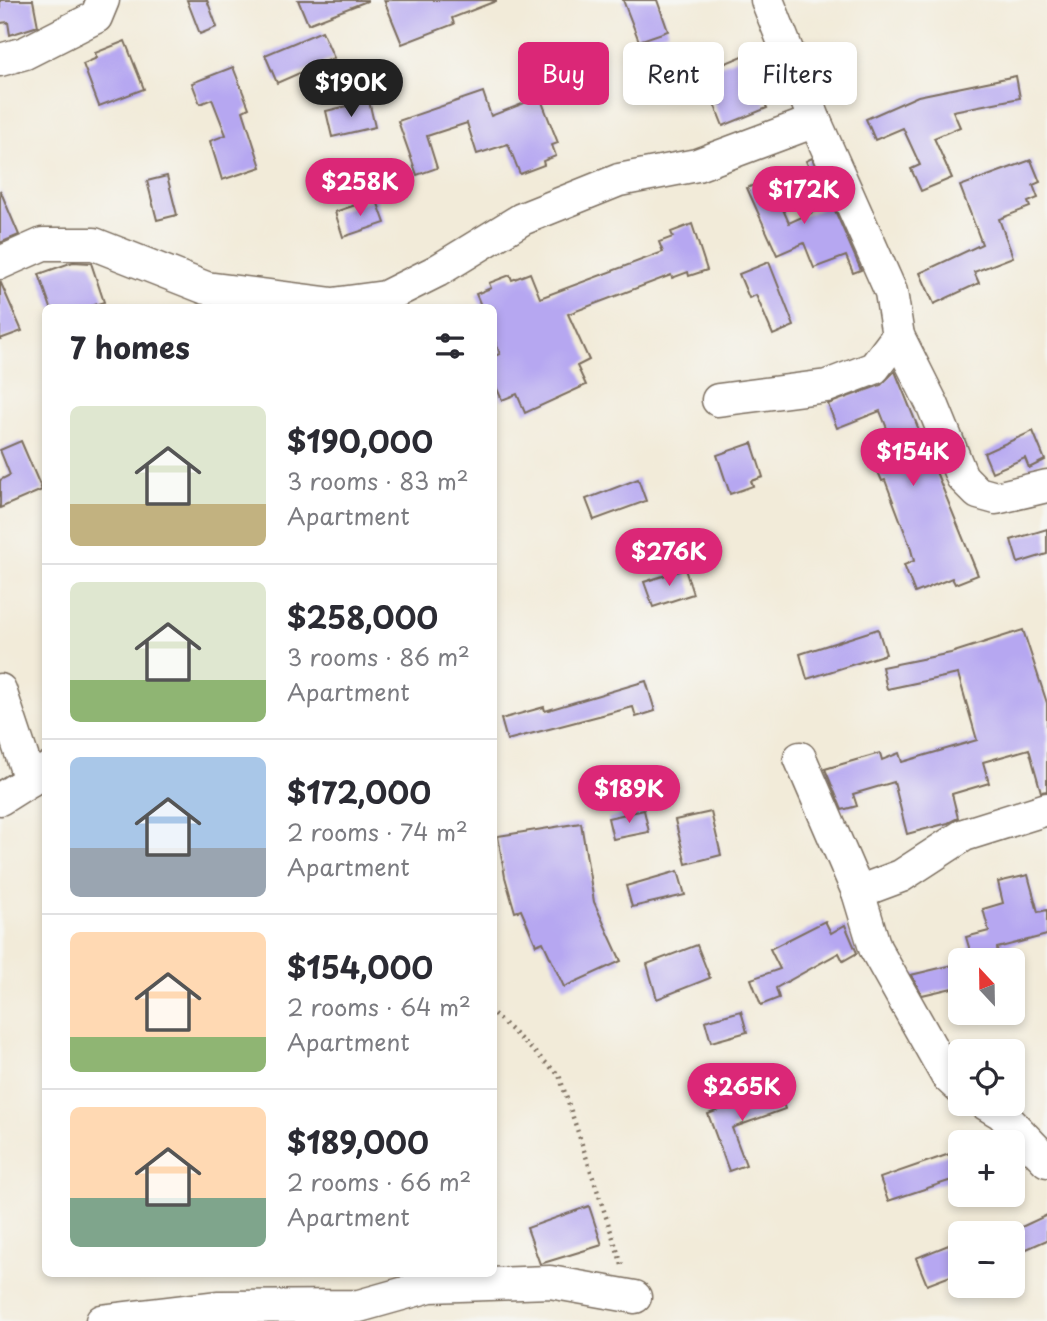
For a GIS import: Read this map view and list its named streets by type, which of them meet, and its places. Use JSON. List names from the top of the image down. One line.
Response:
{"north":"top","page":{"chip":["Buy","Rent","Filters"],"price":["$190K","$258K","$172K","$154K","$276K","$189K","$265K"],"heading":"7 homes","list":[{"name":"$190,000","note":"3 rooms · 83 m² · Apartment"},{"name":"$258,000","note":"3 rooms · 86 m² · Apartment"},{"name":"$172,000","note":"2 rooms · 74 m² · Apartment"},{"name":"$154,000","note":"2 rooms · 64 m² · Apartment"},{"name":"$189,000","note":"2 rooms · 66 m² · Apartment"}],"map_buttons":["+","−"]}}
